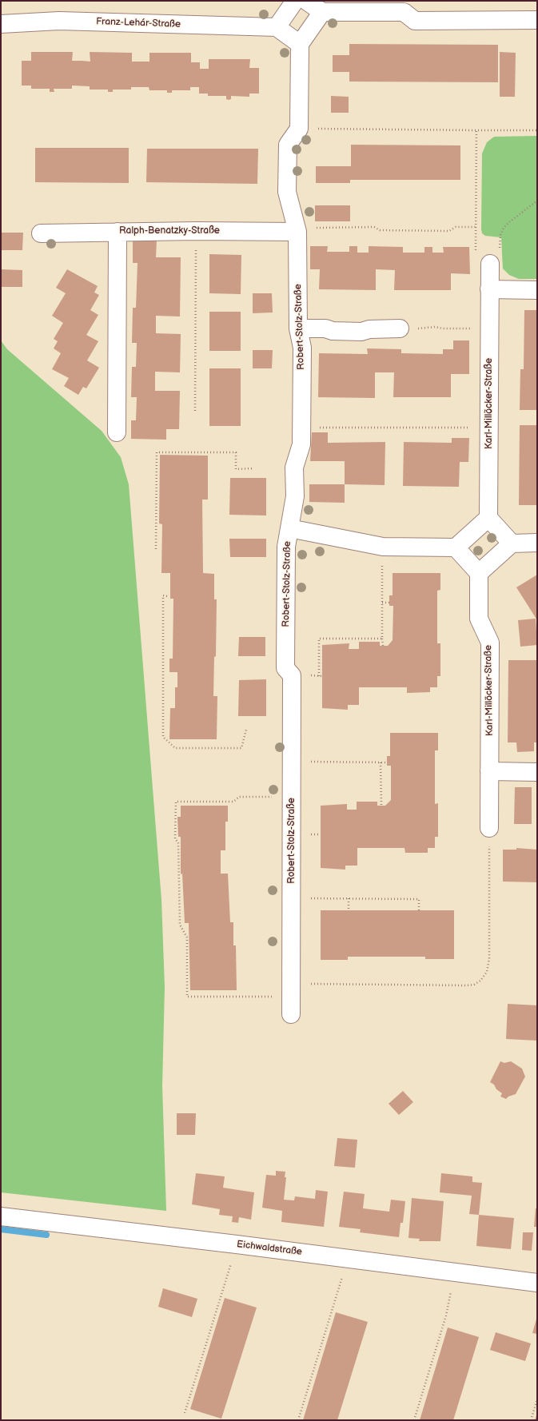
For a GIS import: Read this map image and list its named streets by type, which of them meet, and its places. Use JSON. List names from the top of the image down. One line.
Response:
{"streets":{"street":["Franz-Lehár-Straße","Ralph-Benatzky-Straße","Robert-Stolz-Straße","Karl-Millöcker-Straße","Eichwaldstraße"]},"crossings":[["Ralph-Benatzky-Straße","Robert-Stolz-Straße"]]}
